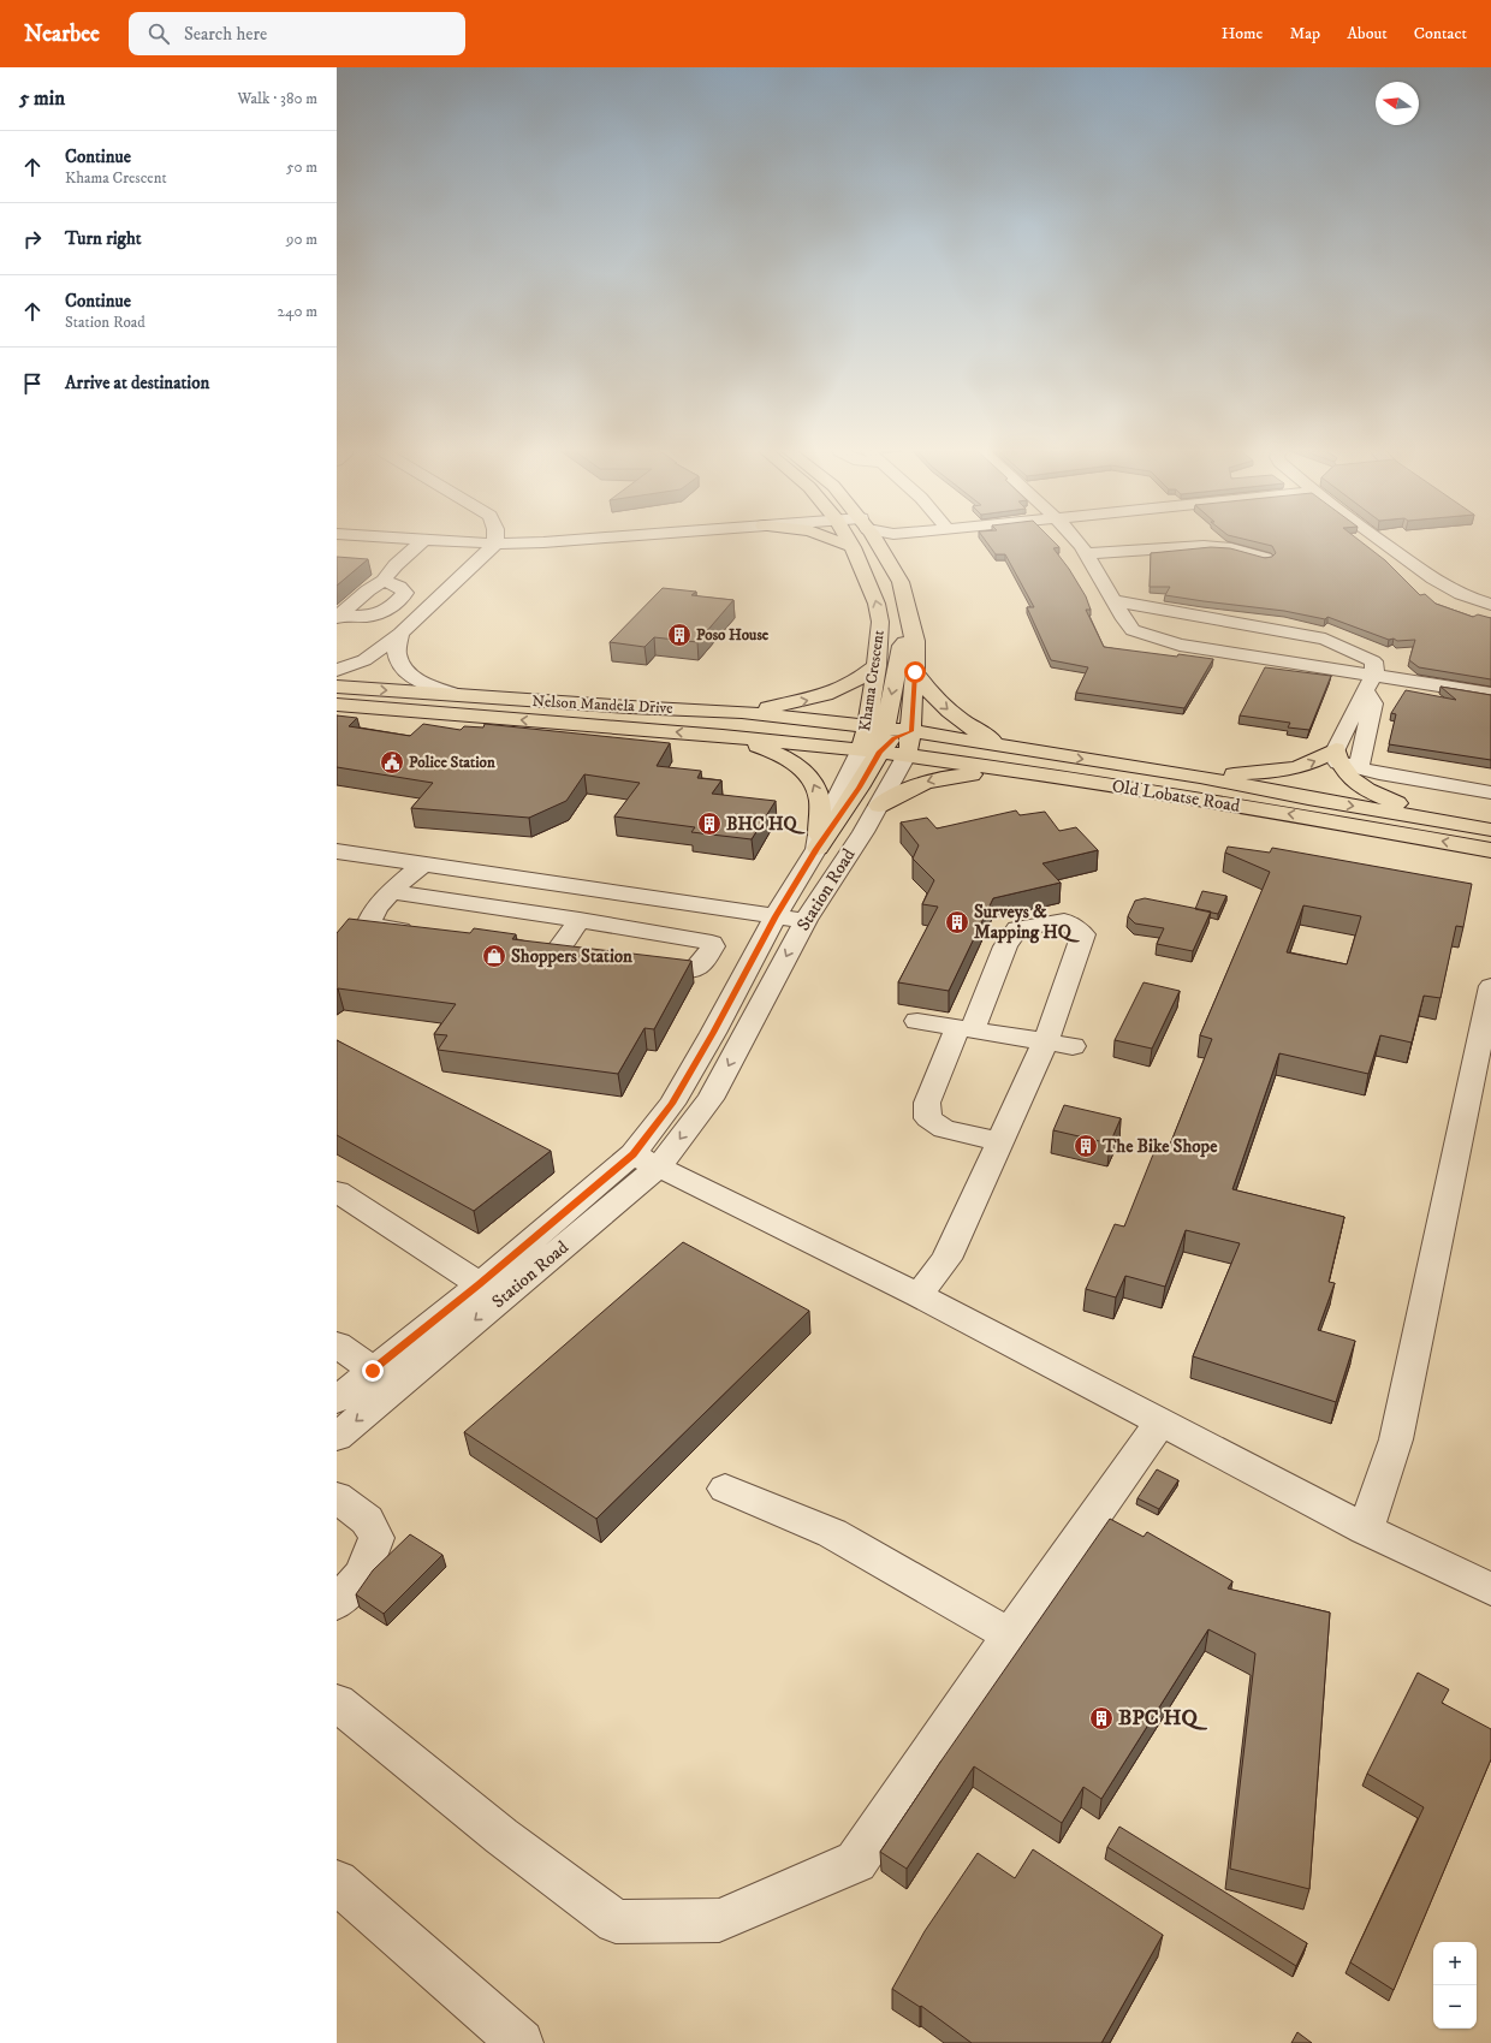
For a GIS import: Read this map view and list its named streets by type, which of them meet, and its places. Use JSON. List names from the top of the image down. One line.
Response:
{"streets":{"main road":["Khama Crescent","Nelson Mandela Drive","Old Lobatse Road"],"street":["Station Road"]},"crossings":[["Khama Crescent","Nelson Mandela Drive"],["Khama Crescent","Old Lobatse Road"],["Khama Crescent","Station Road"],["Nelson Mandela Drive","Old Lobatse Road"],["Nelson Mandela Drive","Station Road"],["Old Lobatse Road","Station Road"]],"places":{"building":["Poso House","BHC HQ","Surveys & Mapping HQ","The Bike Shope","BPC HQ"],"public building":["Police Station"],"shop":["Shoppers Station"]},"north":"left","page":{"header":"Nearbee","search":"Search here","nav":["Home","Map","About","Contact"],"heading":["5 min","Walk · 380 m"],"list":[["Continue","Khama Crescent","50 m"],["Turn right","90 m"],["Continue","Station Road","240 m"],"Arrive at destination"],"map_buttons":["+","−"]}}
